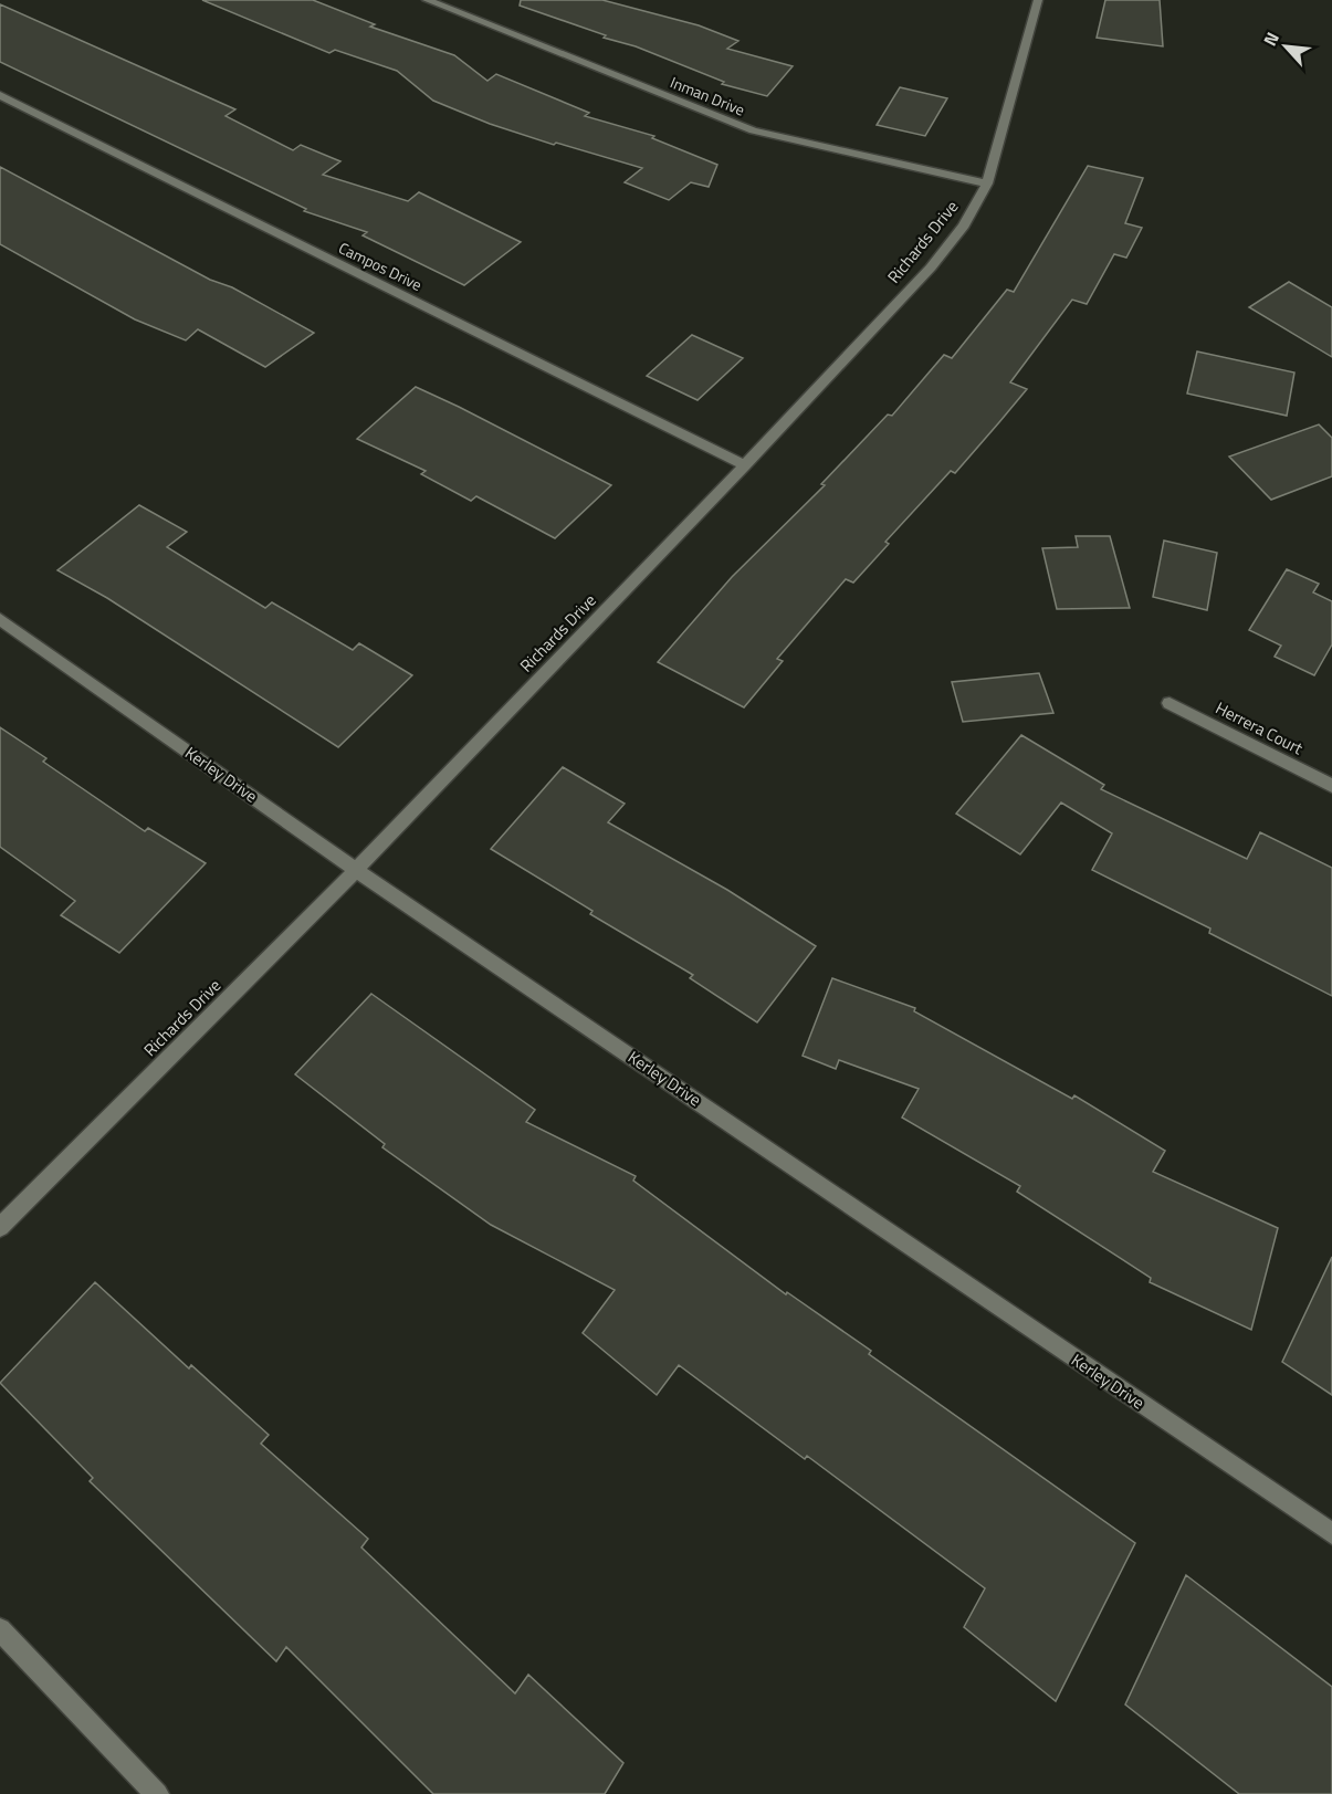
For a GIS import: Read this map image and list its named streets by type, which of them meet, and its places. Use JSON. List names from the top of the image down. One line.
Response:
{"streets":{"street":["Inman Drive","Richards Drive","Campos Drive","Herrera Court","Kerley Drive"]},"crossings":[["Inman Drive","Richards Drive"],["Richards Drive","Campos Drive"],["Richards Drive","Kerley Drive"]],"north":"top left"}
